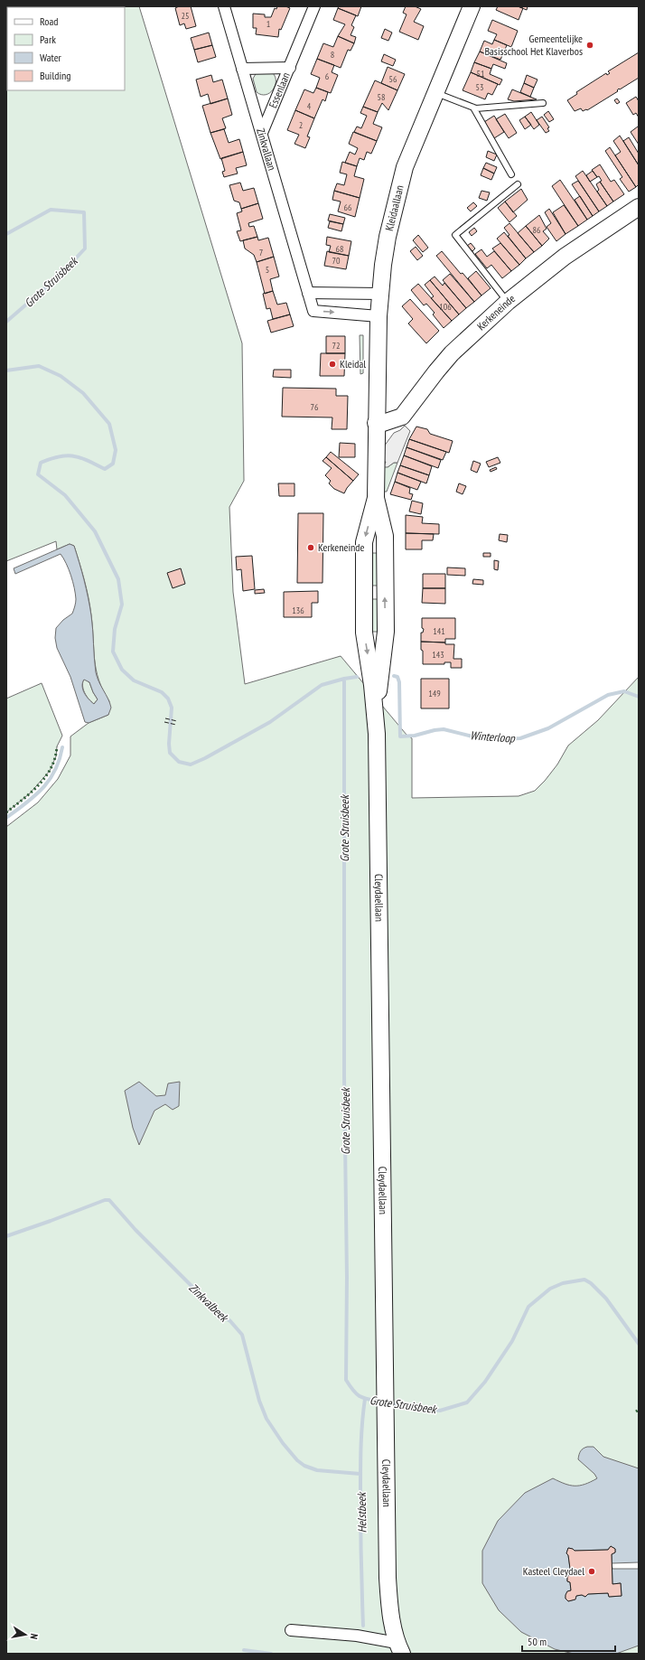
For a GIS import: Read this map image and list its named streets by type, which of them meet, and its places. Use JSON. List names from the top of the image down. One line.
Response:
{"streets":{"street":["Essenlaan","Zinkvallaan","Kleidaallaan","Kerkeneinde","Cleydaellaan"]},"crossings":[["Essenlaan","Zinkvallaan"],["Zinkvallaan","Kleidaallaan"],["Kleidaallaan","Kerkeneinde"]],"water":["Grote Struisbeek","Winterloop","Zinkvalbeek","Helstbeek"],"places":["Gemeentelijke Basisschool Het Klaverbos","Kleidal","Kerkeneinde","Kasteel Cleydael"],"house_numbers":["25","1","8","51","6","56","53","58","4","2","66","86","68","7","70","5","106","72","76","136","141","143","149"],"legend":["Road","Park","Water","Building"],"scale_bar":"50 m","north":"right"}
